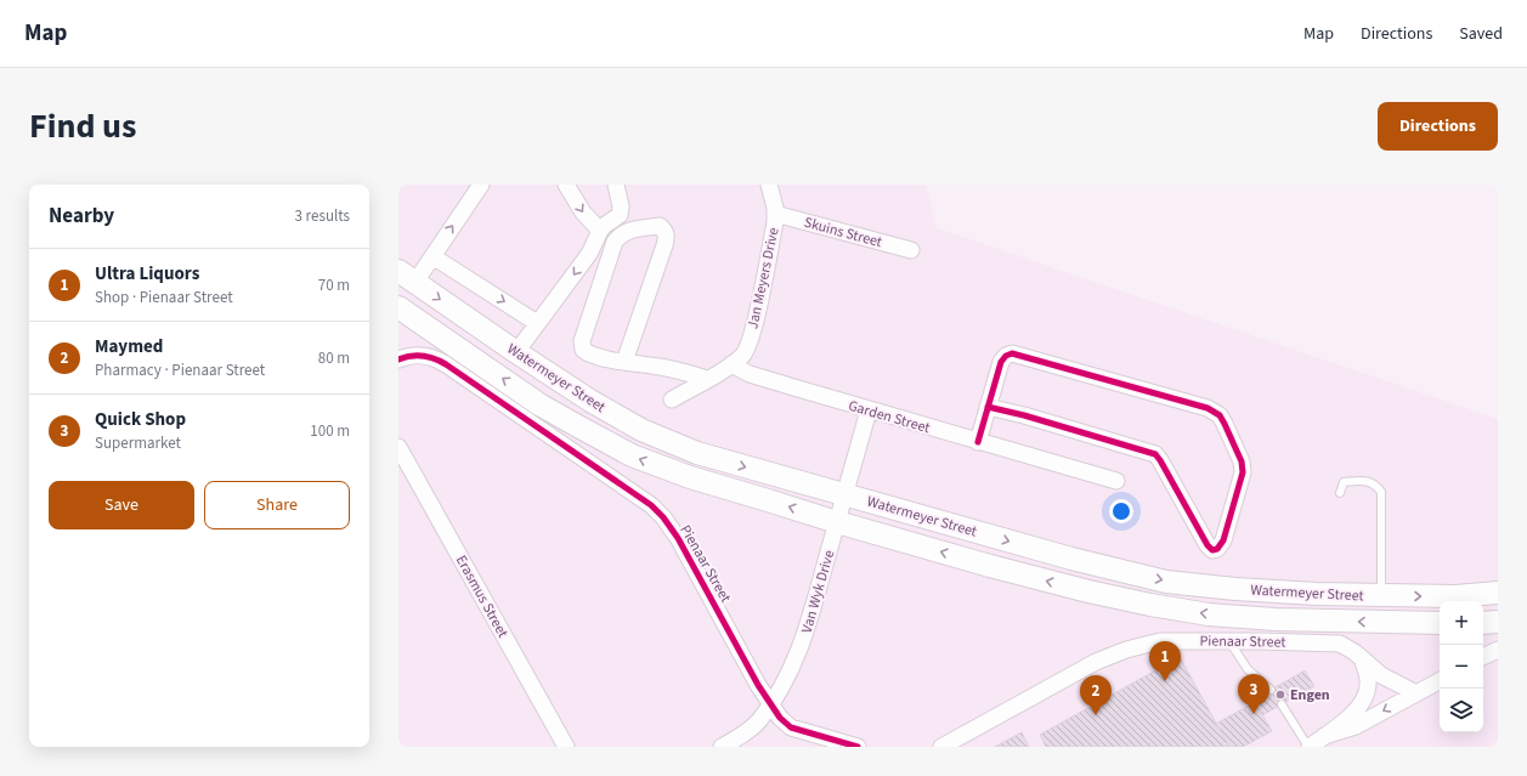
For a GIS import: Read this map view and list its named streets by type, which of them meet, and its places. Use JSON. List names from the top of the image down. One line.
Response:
{"streets":{"main road":["Watermeyer Street"],"street":["Skuins Street","Jan Meyers Drive","Garden Street","Pienaar Street","Van Wyk Drive","Erasmus Street"]},"crossings":[["Skuins Street","Jan Meyers Drive"],["Jan Meyers Drive","Garden Street"],["Watermeyer Street","Van Wyk Drive"],["Garden Street","Van Wyk Drive"],["Pienaar Street","Van Wyk Drive"]],"places":["Engen"],"page":{"header":"Map","nav":["Map","Directions","Saved"],"title":"Find us","buttons":["Directions",["Save","Share"]],"heading":["Nearby","3 results"],"list":[{"mark":"1","name":"Ultra Liquors","note":"Shop · Pienaar Street","value":"70 m"},{"mark":"2","name":"Maymed","note":"Pharmacy · Pienaar Street","value":"80 m"},{"mark":"3","name":"Quick Shop","note":"Supermarket","value":"100 m"}],"map_buttons":["+","−"],"pins":["1","3","2"]}}
